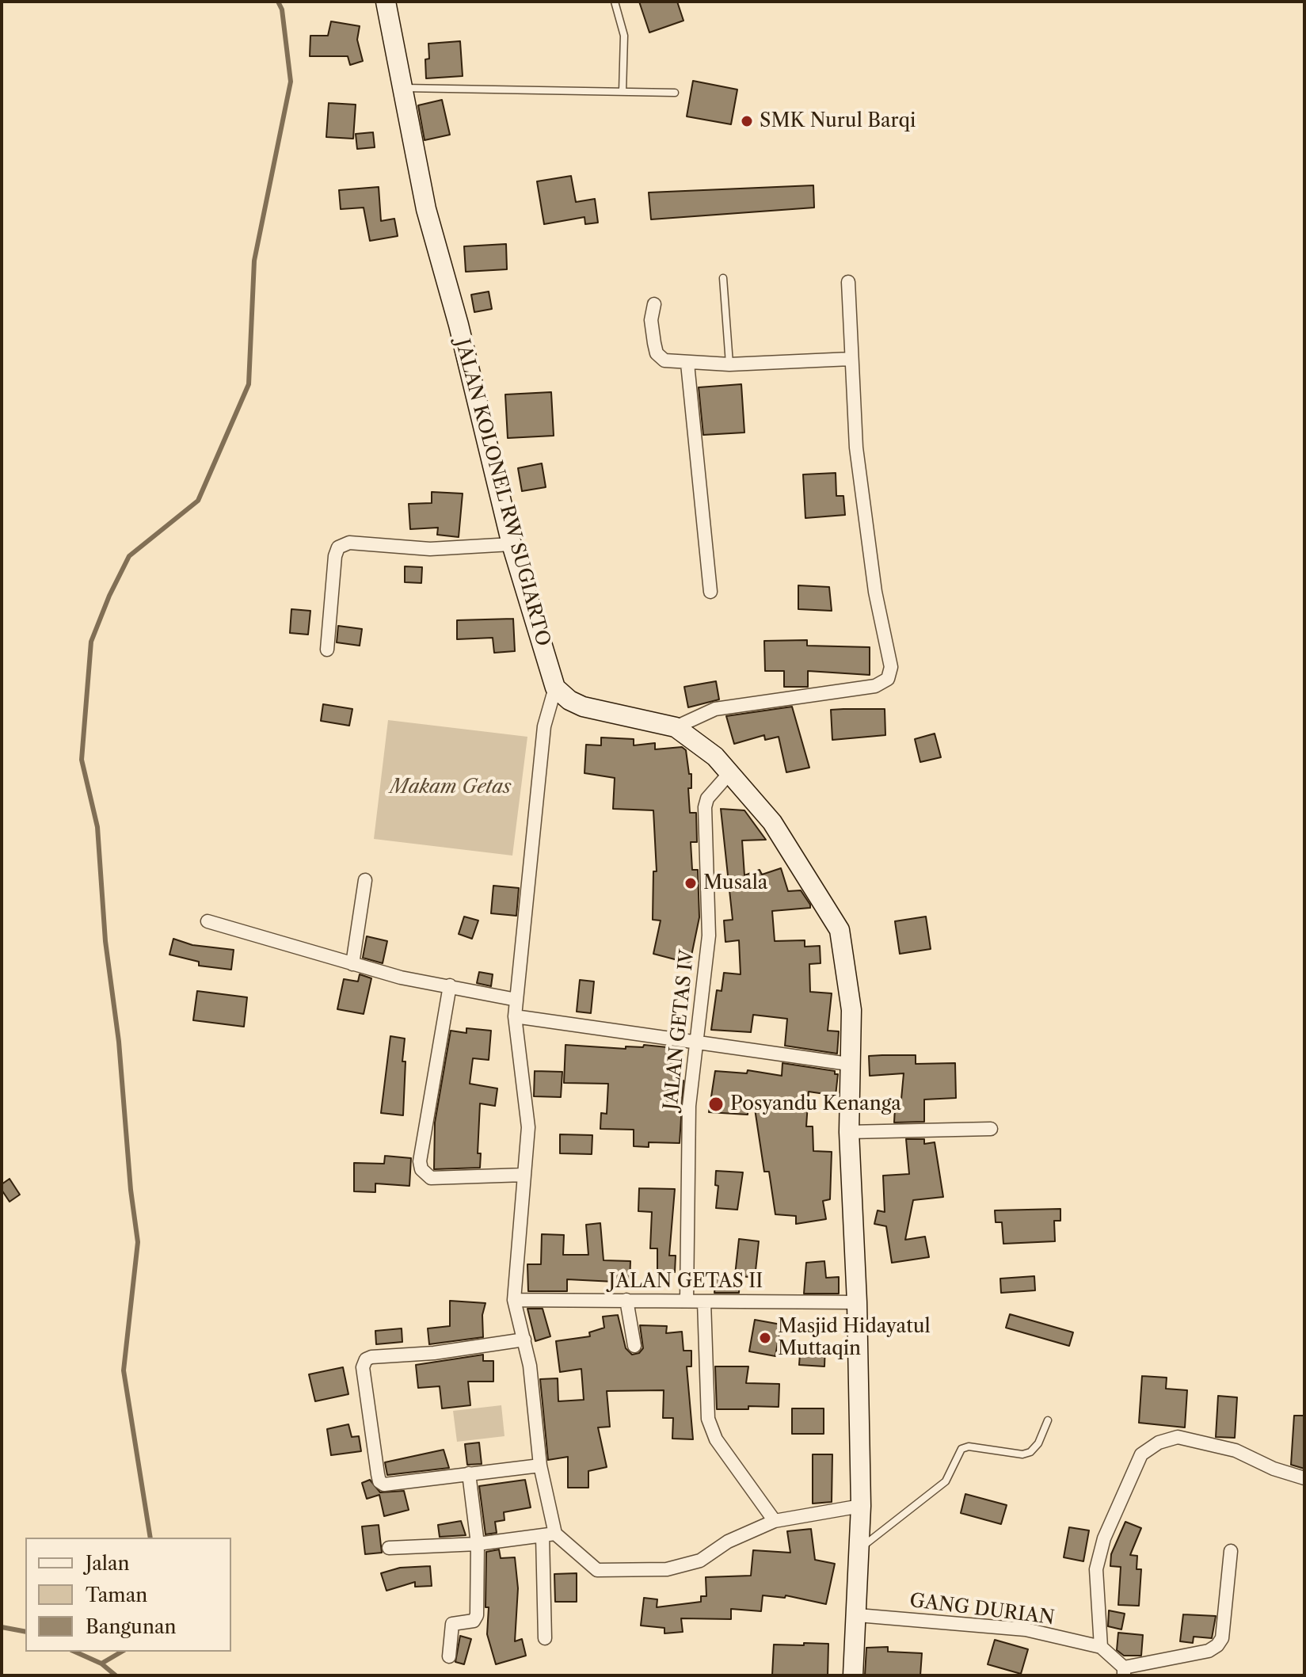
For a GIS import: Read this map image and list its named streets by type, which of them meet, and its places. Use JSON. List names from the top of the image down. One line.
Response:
{"streets":{"main road":["JALAN KOLONEL RW SUGIARTO"],"street":["JALAN GETAS IV","JALAN GETAS II","GANG DURIAN"]},"crossings":[["JALAN GETAS IV","JALAN GETAS II"]],"parks":["Makam Getas"],"places":["SMK Nurul Barqi","Musala","Posyandu Kenanga","Masjid Hidayatul Muttaqin"],"legend":["Jalan","Taman","Bangunan"]}
